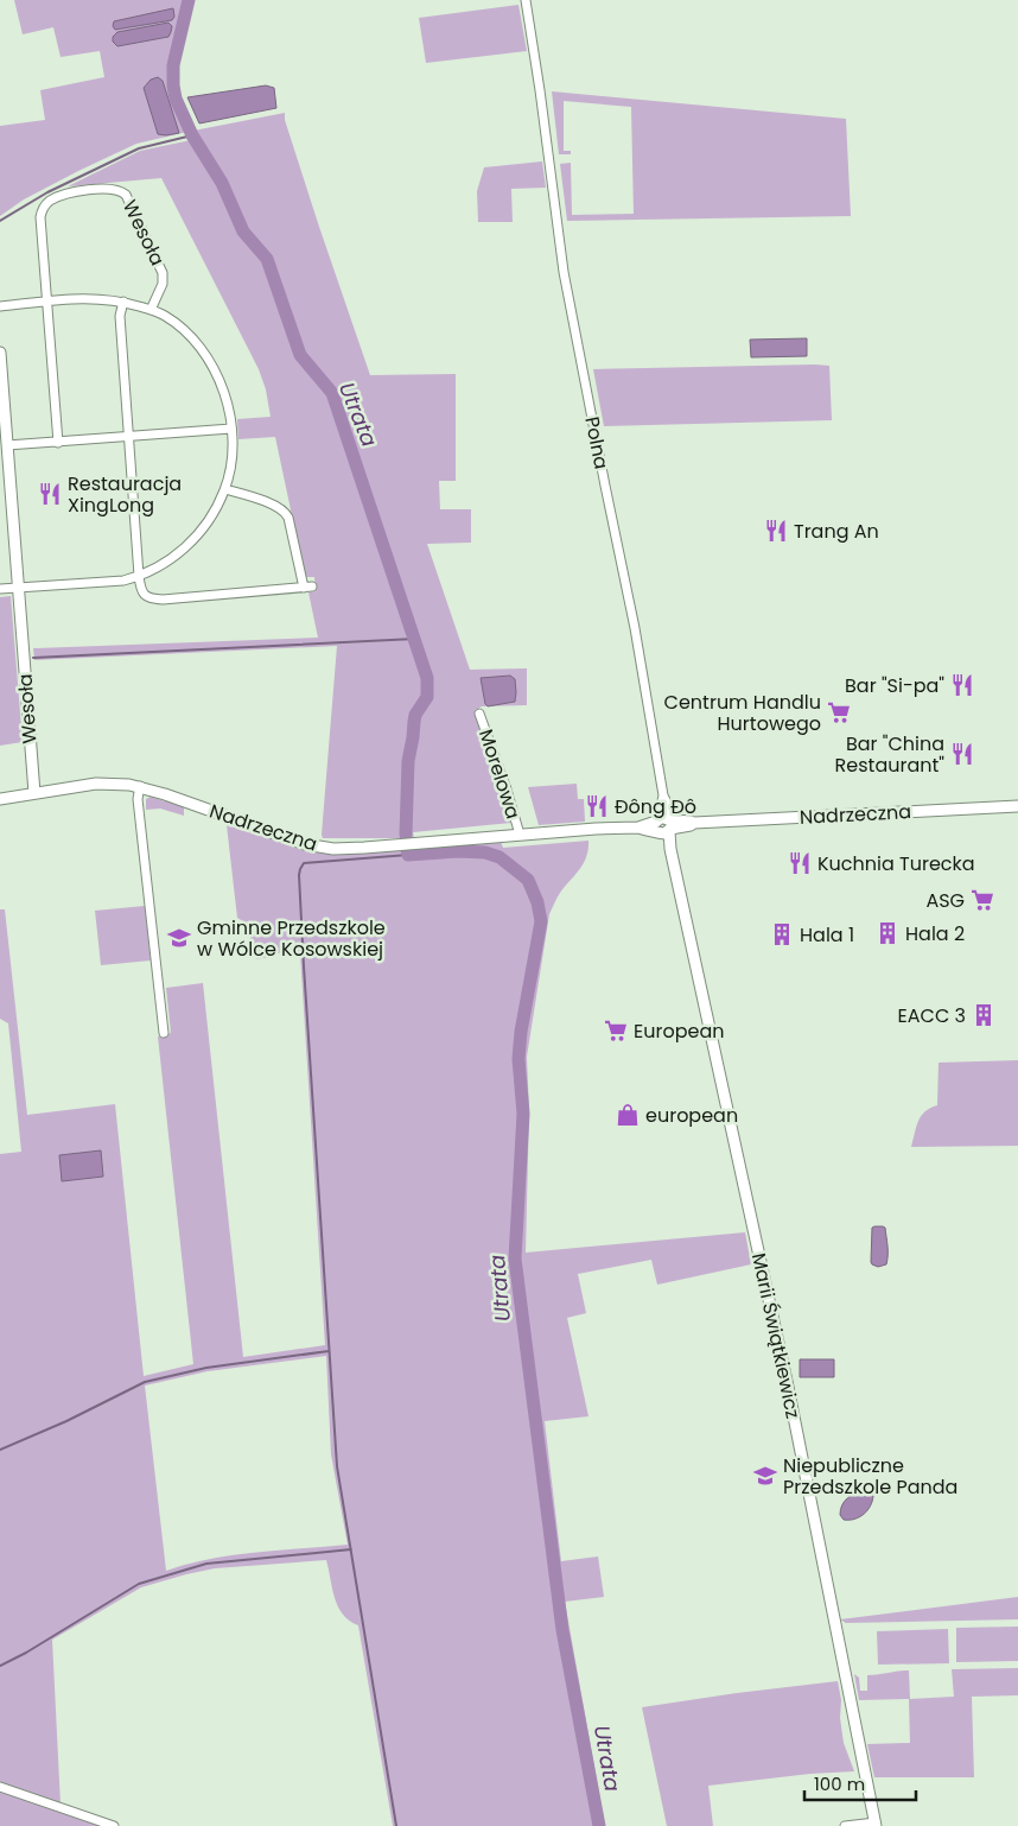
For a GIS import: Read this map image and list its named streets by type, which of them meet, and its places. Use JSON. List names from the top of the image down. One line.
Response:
{"streets":{"street":["Wesoła","Polna","Morelowa","Nadrzeczna","Marii Świątkiewicz"]},"crossings":[["Wesoła","Nadrzeczna"],["Polna","Nadrzeczna"],["Polna","Marii Świątkiewicz"],["Morelowa","Nadrzeczna"],["Nadrzeczna","Marii Świątkiewicz"]],"water":["Utrata"],"places":{"restaurant":["Restauracja XingLong","Trang An","Bar \"Si-pa\"","Bar \"China Restaurant\"","Đông Đô","Kuchnia Turecka"],"supermarket":["Centrum Handlu Hurtowego","ASG","European"],"building":["Hala 2","Hala 1","EACC 3"],"school or university":["Gminne Przedszkole w Wólce Kosowskiej","Niepubliczne Przedszkole Panda"],"shop":["european"]},"scale_bar":"100 m"}
